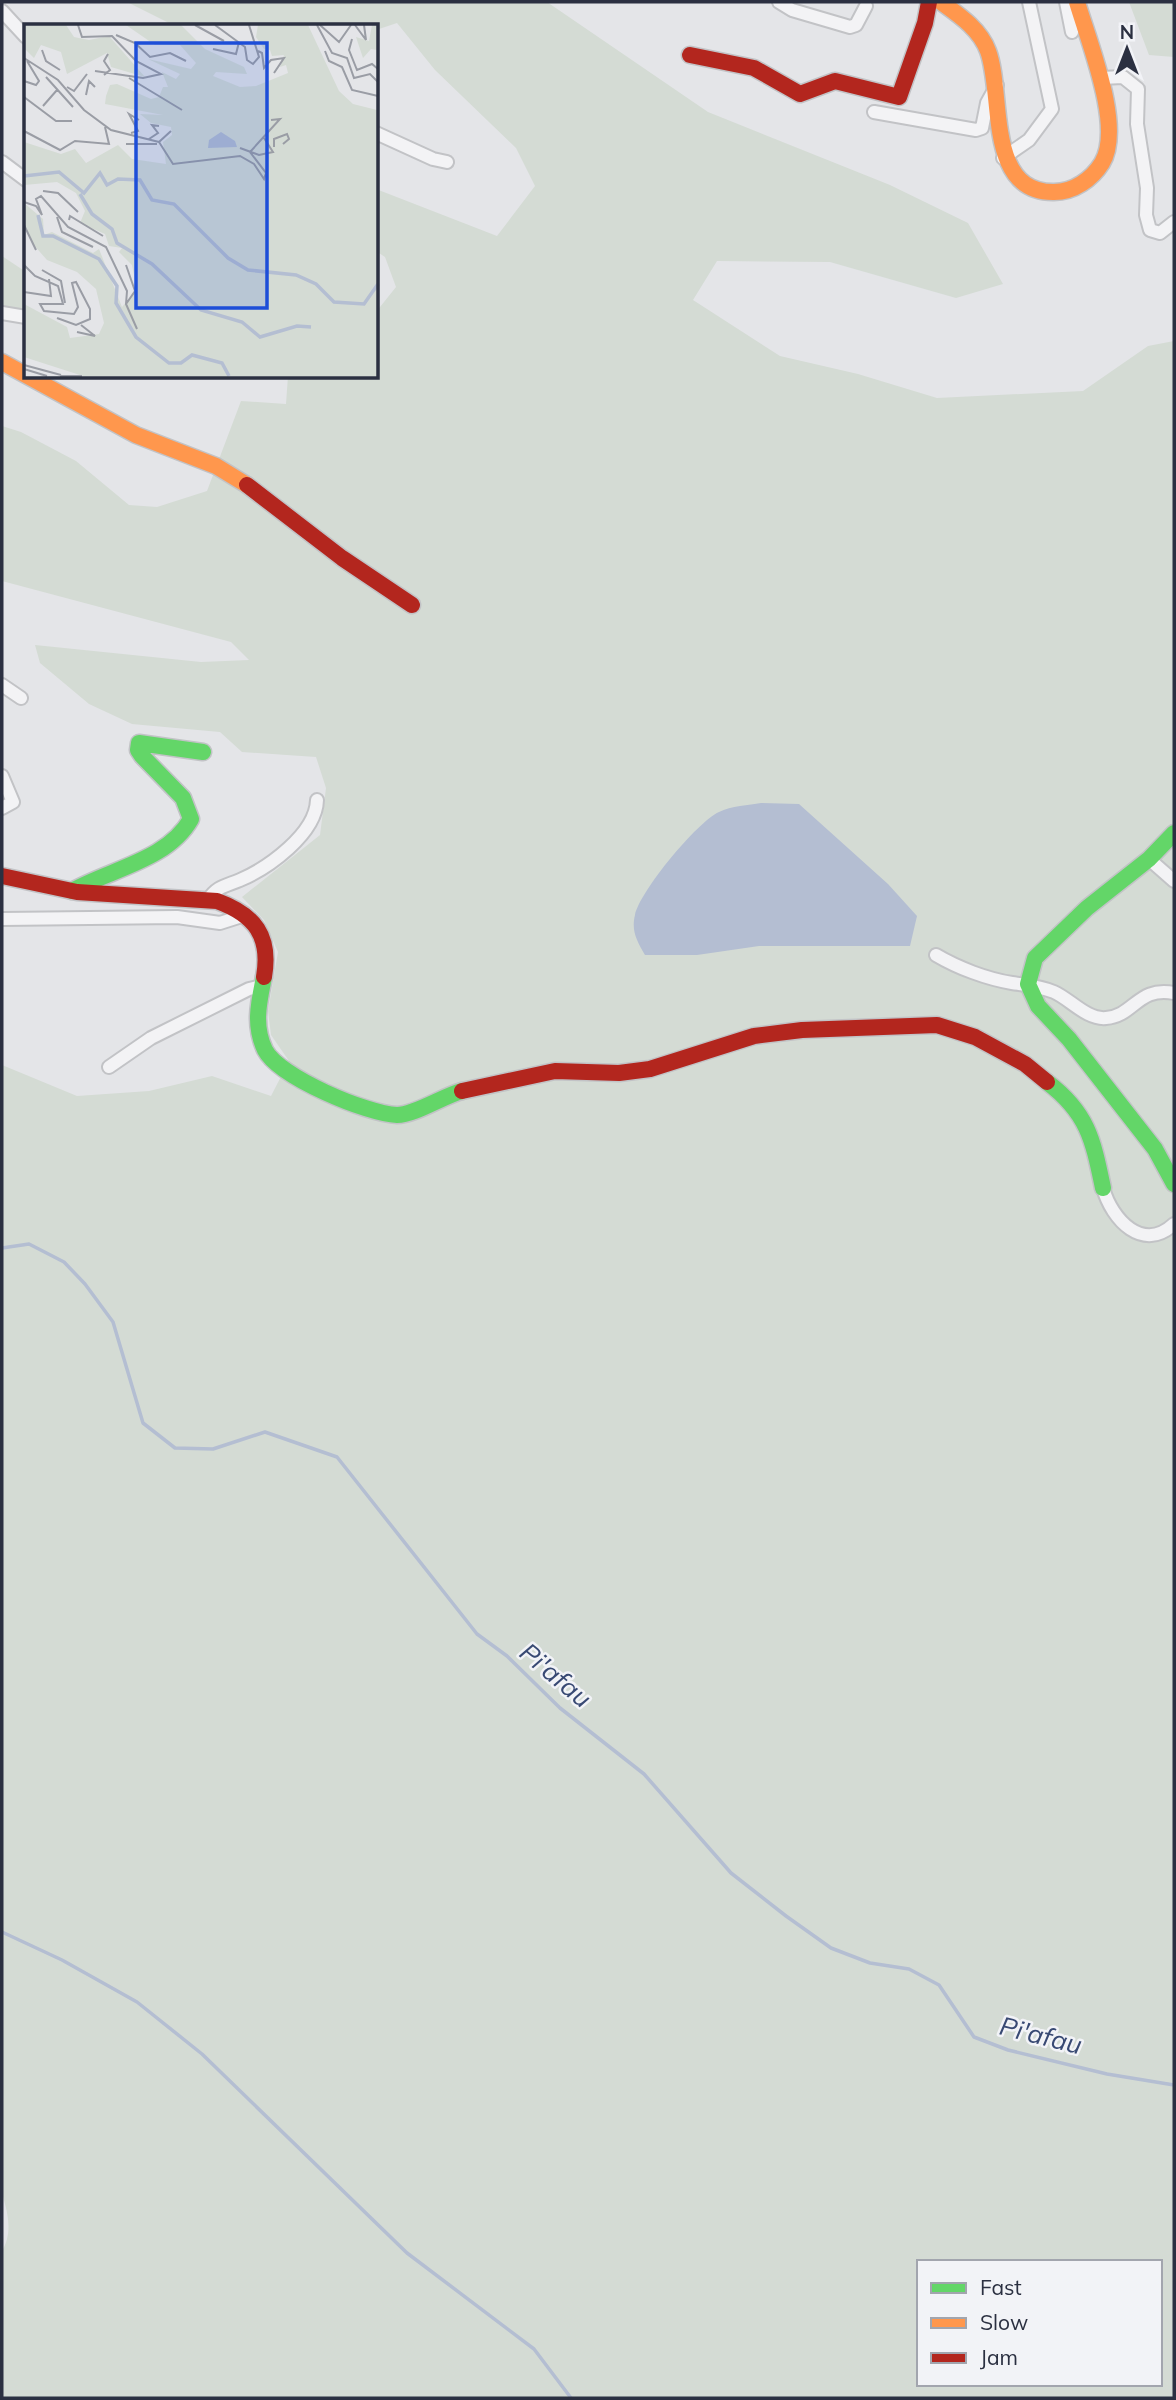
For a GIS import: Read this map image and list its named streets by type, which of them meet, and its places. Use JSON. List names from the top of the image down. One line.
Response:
{"water":["Pi'afau"],"legend":["Fast","Slow","Jam"],"north":"top"}
